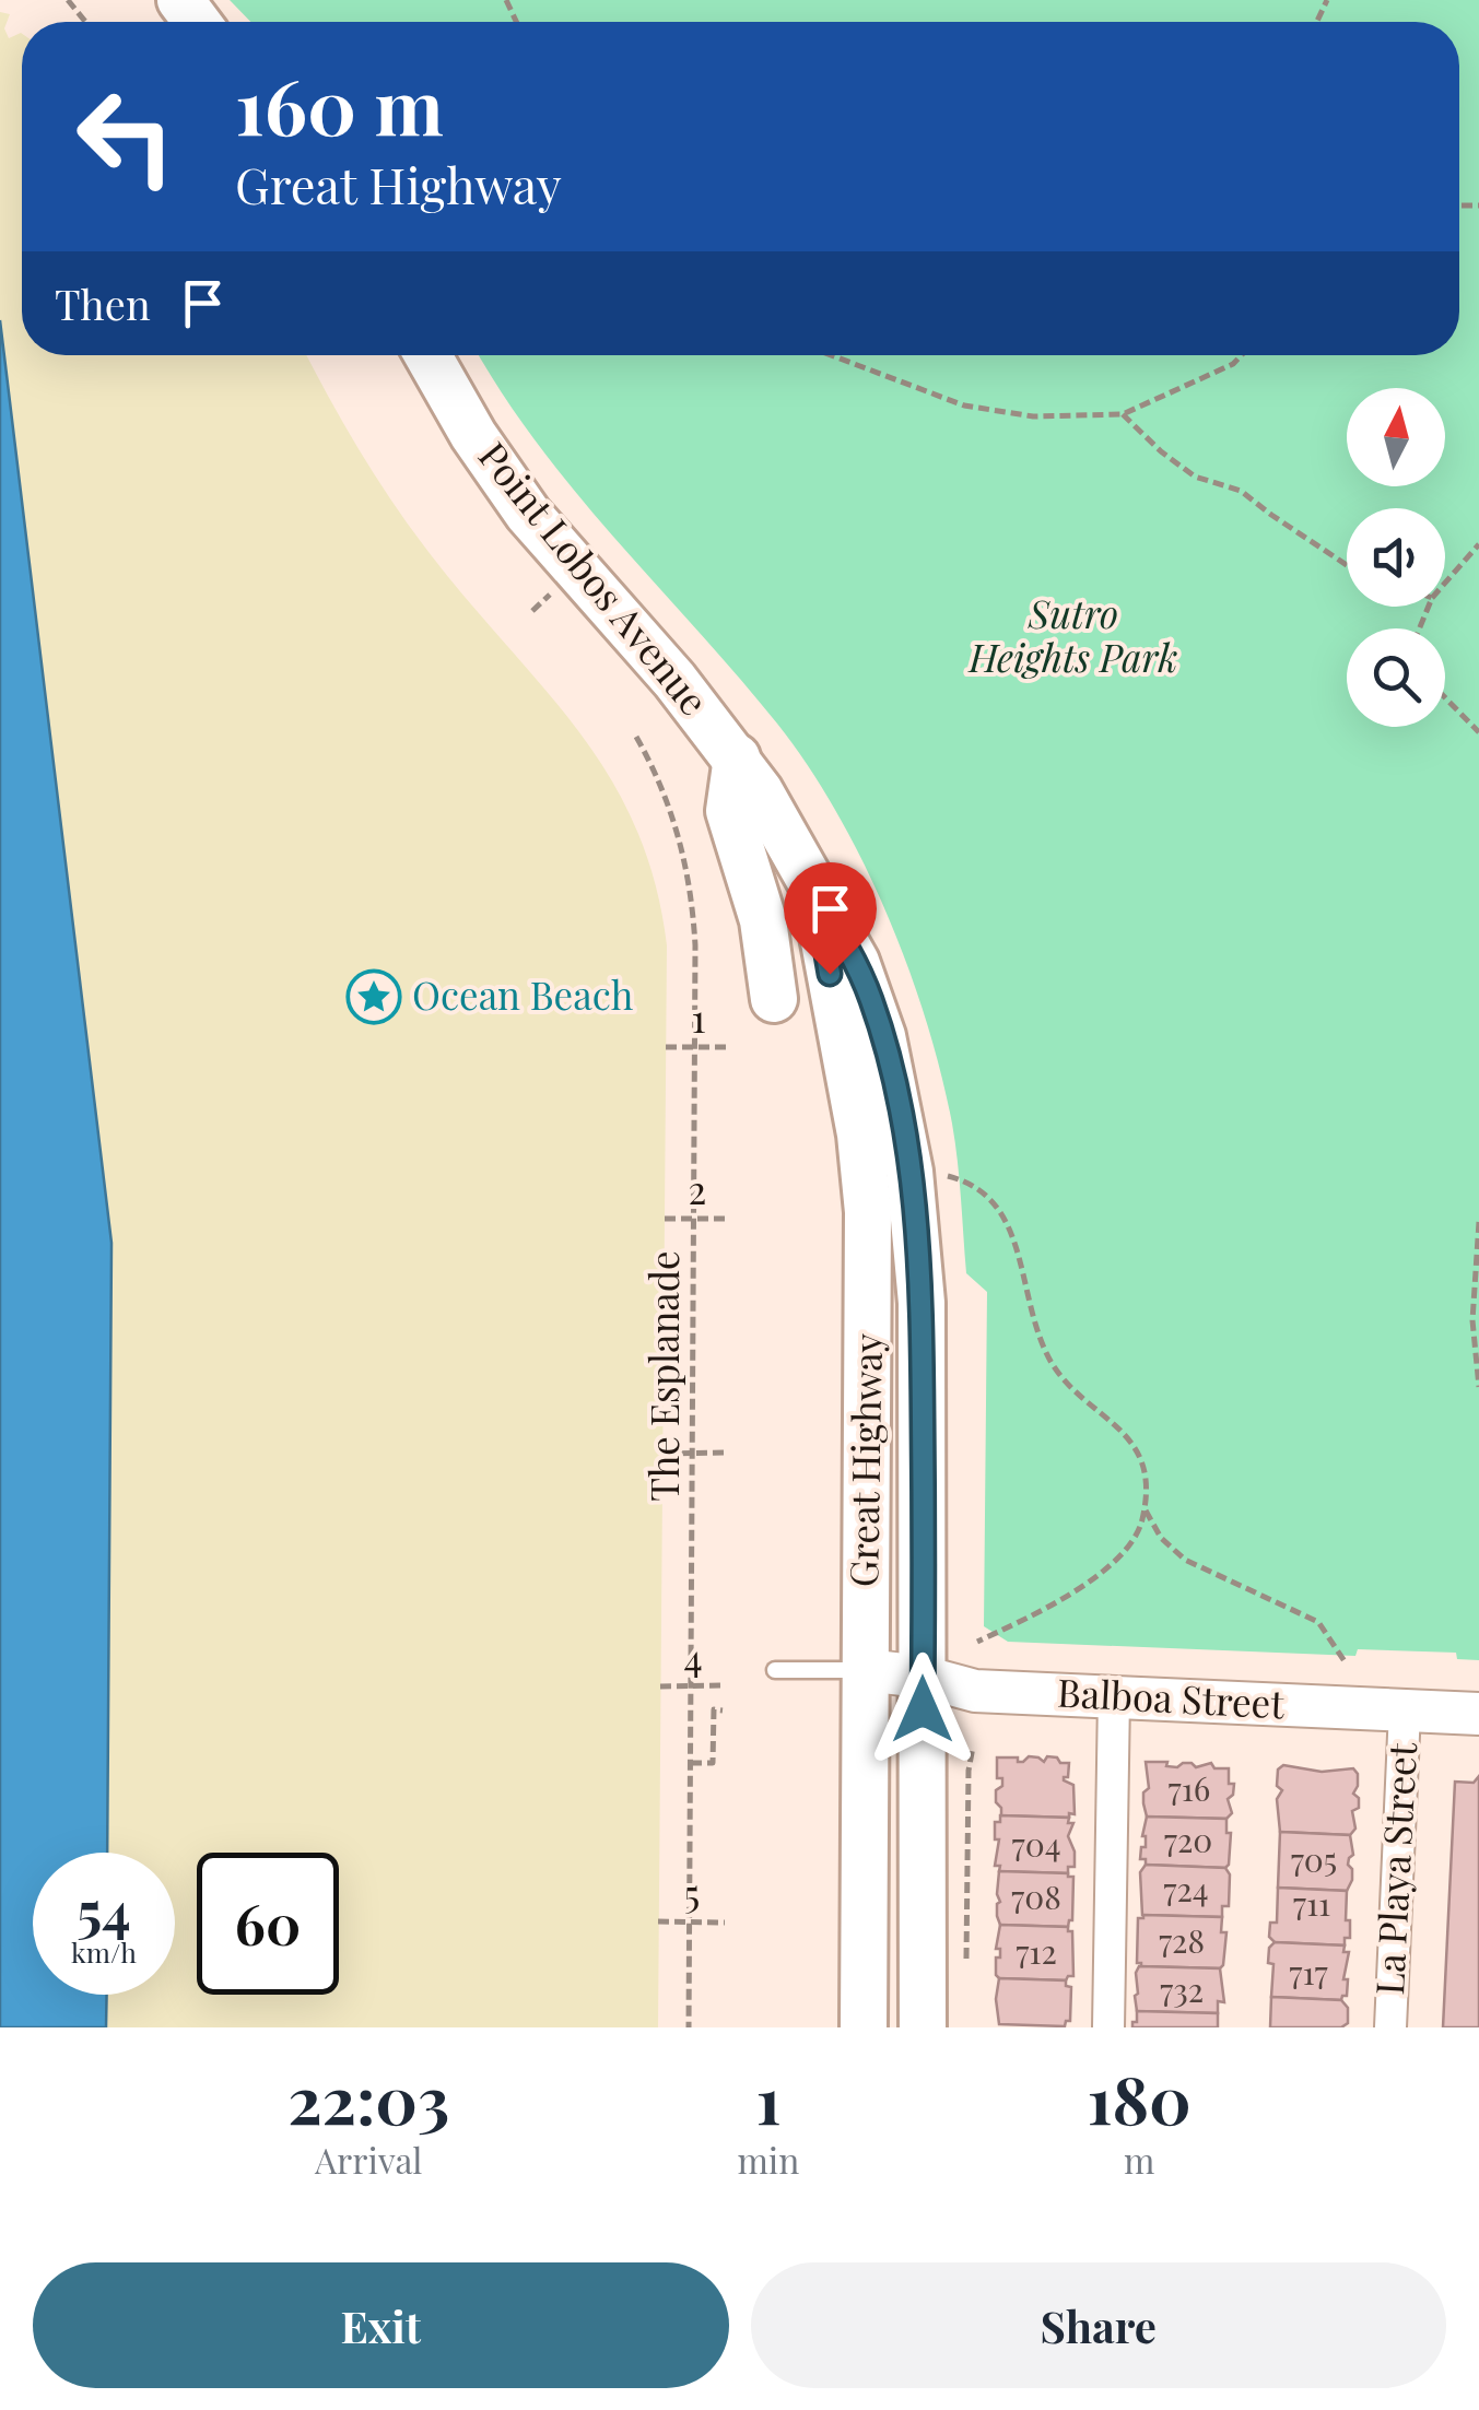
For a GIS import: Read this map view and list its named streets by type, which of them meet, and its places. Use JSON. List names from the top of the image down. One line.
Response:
{"streets":{"main road":["Point Lobos Avenue","Great Highway"],"street":["Balboa Street","La Playa Street"],"path":["1","2","The Esplanade","4","5"]},"crossings":[["Point Lobos Avenue","Great Highway"],["1","The Esplanade"],["2","The Esplanade"],["The Esplanade","4"],["The Esplanade","5"],["Great Highway","Balboa Street"],["Balboa Street","La Playa Street"]],"parks":["Sutro Heights Park"],"places":{"place":["Ocean Beach"]},"house_numbers":["716","720","704","705","724","708","711","728","712","717","732"],"north":"top","page":{"turn":["160 m","Great Highway"],"then":"Then","speed":"54 km/h","limit":"60","eta":["22:03","Arrival","1","min","180","m"],"buttons":["Exit","Share"]}}
